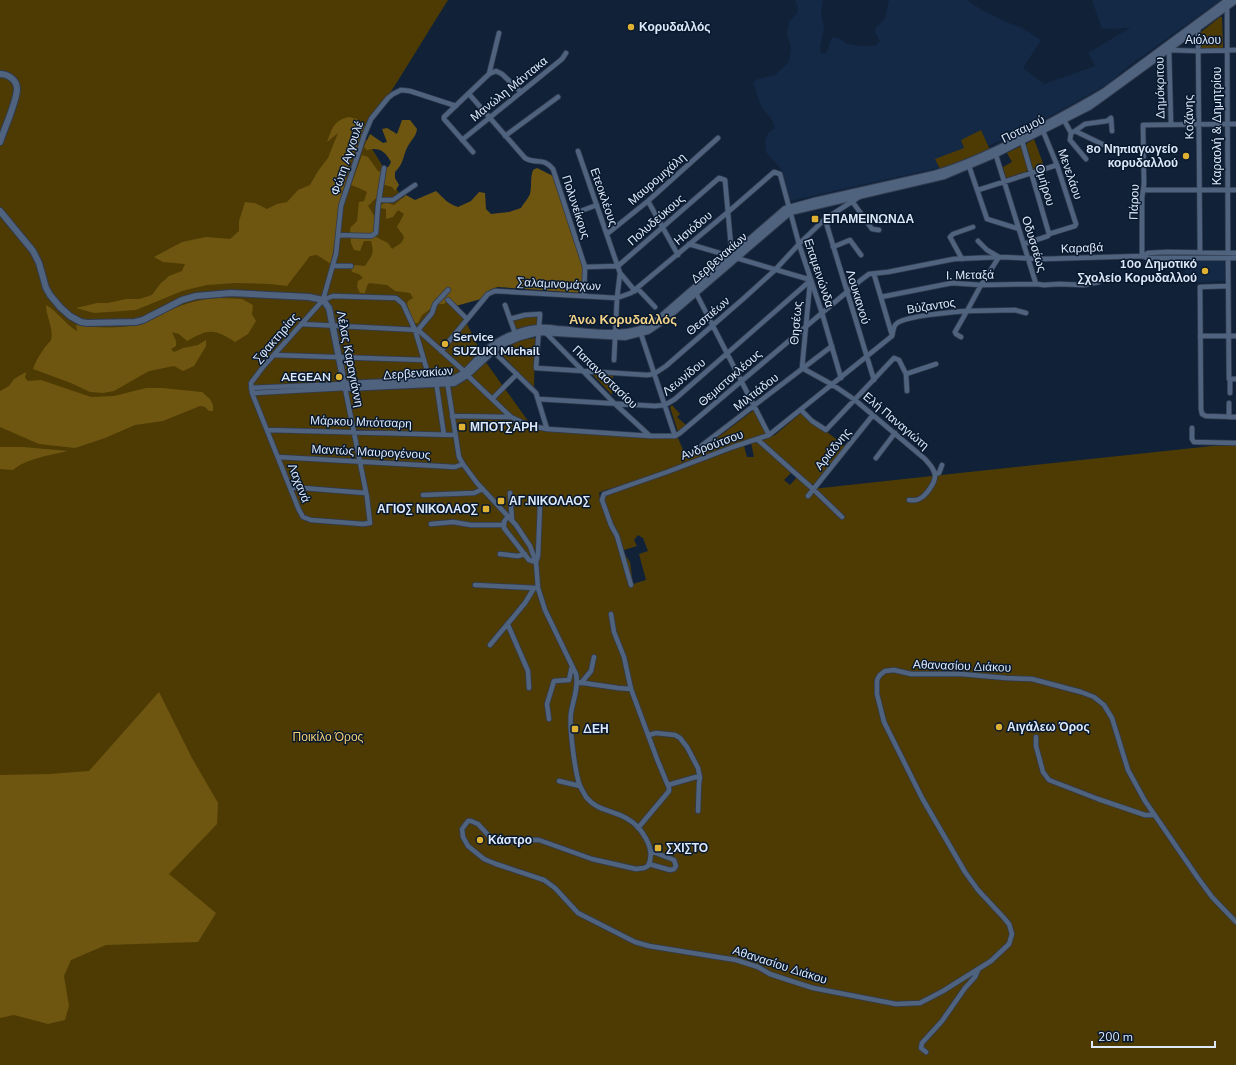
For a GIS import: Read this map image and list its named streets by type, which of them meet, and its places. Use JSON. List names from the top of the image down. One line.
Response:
{"streets":{"street":["Αιόλου","Δημόκριτου","Μανώλη Μάντακα","Κοζάνης","Καραολή & Δημητρίου","Ποταμού","Φώτη Αγγουλέ","Μενελάου","Μαυρομιχάλη","Ομήρου","Ετεοκλέους","Πάρου","Πολυνείκους","Πολυδεύκους","Ησιόδου","Οδυσσέως","Καραβά","Δερβενακίων","Επαμεινώνδα","Ι. Μεταξά","Σαλαμινομάχων","Λουκιανού","Βύζαντος","Θεσπιέων","Θησέως","Σφακτηρίας","Λέλας Καραγιάννη","Παπαναστασίου","Λεωνίδου","Θεμιστοκλέους","Μιλτιάδου","Ελή Παναγιώτη","Μάρκου Μπότσαρη","Ανδρούτσου","Αριάδνης","Μαντώς Μαυρογένους","Λαχανά","Αθανασίου Διάκου"]},"crossings":[["Αιόλου","Δημόκριτου"],["Αιόλου","Κοζάνης"],["Αιόλου","Καραολή & Δημητρίου"],["Αιόλου","Ποταμού"],["Δημόκριτου","Ποταμού"],["Δημόκριτου","Πάρου"],["Μανώλη Μάντακα","Πολυνείκους"],["Κοζάνης","Ποταμού"],["Κοζάνης","Καραβά"],["Καραολή & Δημητρίου","Ποταμού"],["Καραολή & Δημητρίου","Καραβά"],["Ποταμού","Μενελάου"],["Ποταμού","Ομήρου"],["Ποταμού","Οδυσσέως"],["Ποταμού","Δερβενακίων"],["Ποταμού","Επαμεινώνδα"],["Ποταμού","Θεσπιέων"],["Φώτη Αγγουλέ","Σφακτηρίας"],["Φώτη Αγγουλέ","Λέλας Καραγιάννη"],["Μενελάου","Ομήρου"],["Μαυρομιχάλη","Ετεοκλέους"],["Ετεοκλέους","Πολυδεύκους"],["Ετεοκλέους","Ησιόδου"],["Πάρου","Καραβά"],["Πολυνείκους","Σαλαμινομάχων"],["Πολυδεύκους","Ησιόδου"],["Ησιόδου","Επαμεινώνδα"],["Ησιόδου","Σαλαμινομάχων"],["Οδυσσέως","Καραβά"],["Οδυσσέως","Ι. Μεταξά"],["Καραβά","Βύζαντος"],["Καραβά","Θεμιστοκλέους"],["Δερβενακίων","Επαμεινώνδα"],["Δερβενακίων","Σφακτηρίας"],["Δερβενακίων","Λέλας Καραγιάννη"],["Δερβενακίων","Παπαναστασίου"],["Δερβενακίων","Λαχανά"],["Επαμεινώνδα","Θεσπιέων"],["Επαμεινώνδα","Θησέως"],["Επαμεινώνδα","Λεωνίδου"],["Επαμεινώνδα","Θεμιστοκλέους"],["Επαμεινώνδα","Μιλτιάδου"],["Επαμεινώνδα","Ανδρούτσου"],["Ι. Μεταξά","Βύζαντος"],["Λουκιανού","Θεσπιέων"],["Λουκιανού","Θεμιστοκλέους"],["Λουκιανού","Ανδρούτσου"],["Βύζαντος","Θεμιστοκλέους"],["Βύζαντος","Ανδρούτσου"],["Θησέως","Λεωνίδου"],["Θησέως","Θεμιστοκλέους"],["Θησέως","Μιλτιάδου"],["Θησέως","Ελή Παναγιώτη"],["Σφακτηρίας","Λέλας Καραγιάννη"],["Σφακτηρίας","Λαχανά"],["Λέλας Καραγιάννη","Μάρκου Μπότσαρη"],["Λέλας Καραγιάννη","Μαντώς Μαυρογένους"],["Λέλας Καραγιάννη","Λαχανά"],["Παπαναστασίου","Λεωνίδου"],["Μιλτιάδου","Ελή Παναγιώτη"],["Ελή Παναγιώτη","Ανδρούτσου"],["Ελή Παναγιώτη","Αριάδνης"],["Μάρκου Μπότσαρη","Λαχανά"],["Μαντώς Μαυρογένους","Λαχανά"]],"districts":["Άνω Κορυδαλλός"],"parks":["Ποικίλο Όρος"],"places":{"other":["Κορυδαλλός","8ο Νηπιαγωγείο κορυδαλλού","10ο Δημοτικό Σχολείο Κορυδαλλού","Service SUZUKI Michail","AEGEAN","Αιγάλεω Όρος","Κάστρο"],"transit":["ΕΠΑΜΕΙΝΩΝΔΑ","ΜΠΟΤΣΑΡΗ","ΑΓ.ΝΙΚΟΛΑΟΣ","ΑΓΙΟΣ ΝΙΚΟΛΑΟΣ","ΔΕΗ","ΣΧΙΣΤΟ"]},"scale_bar":"200 m"}
